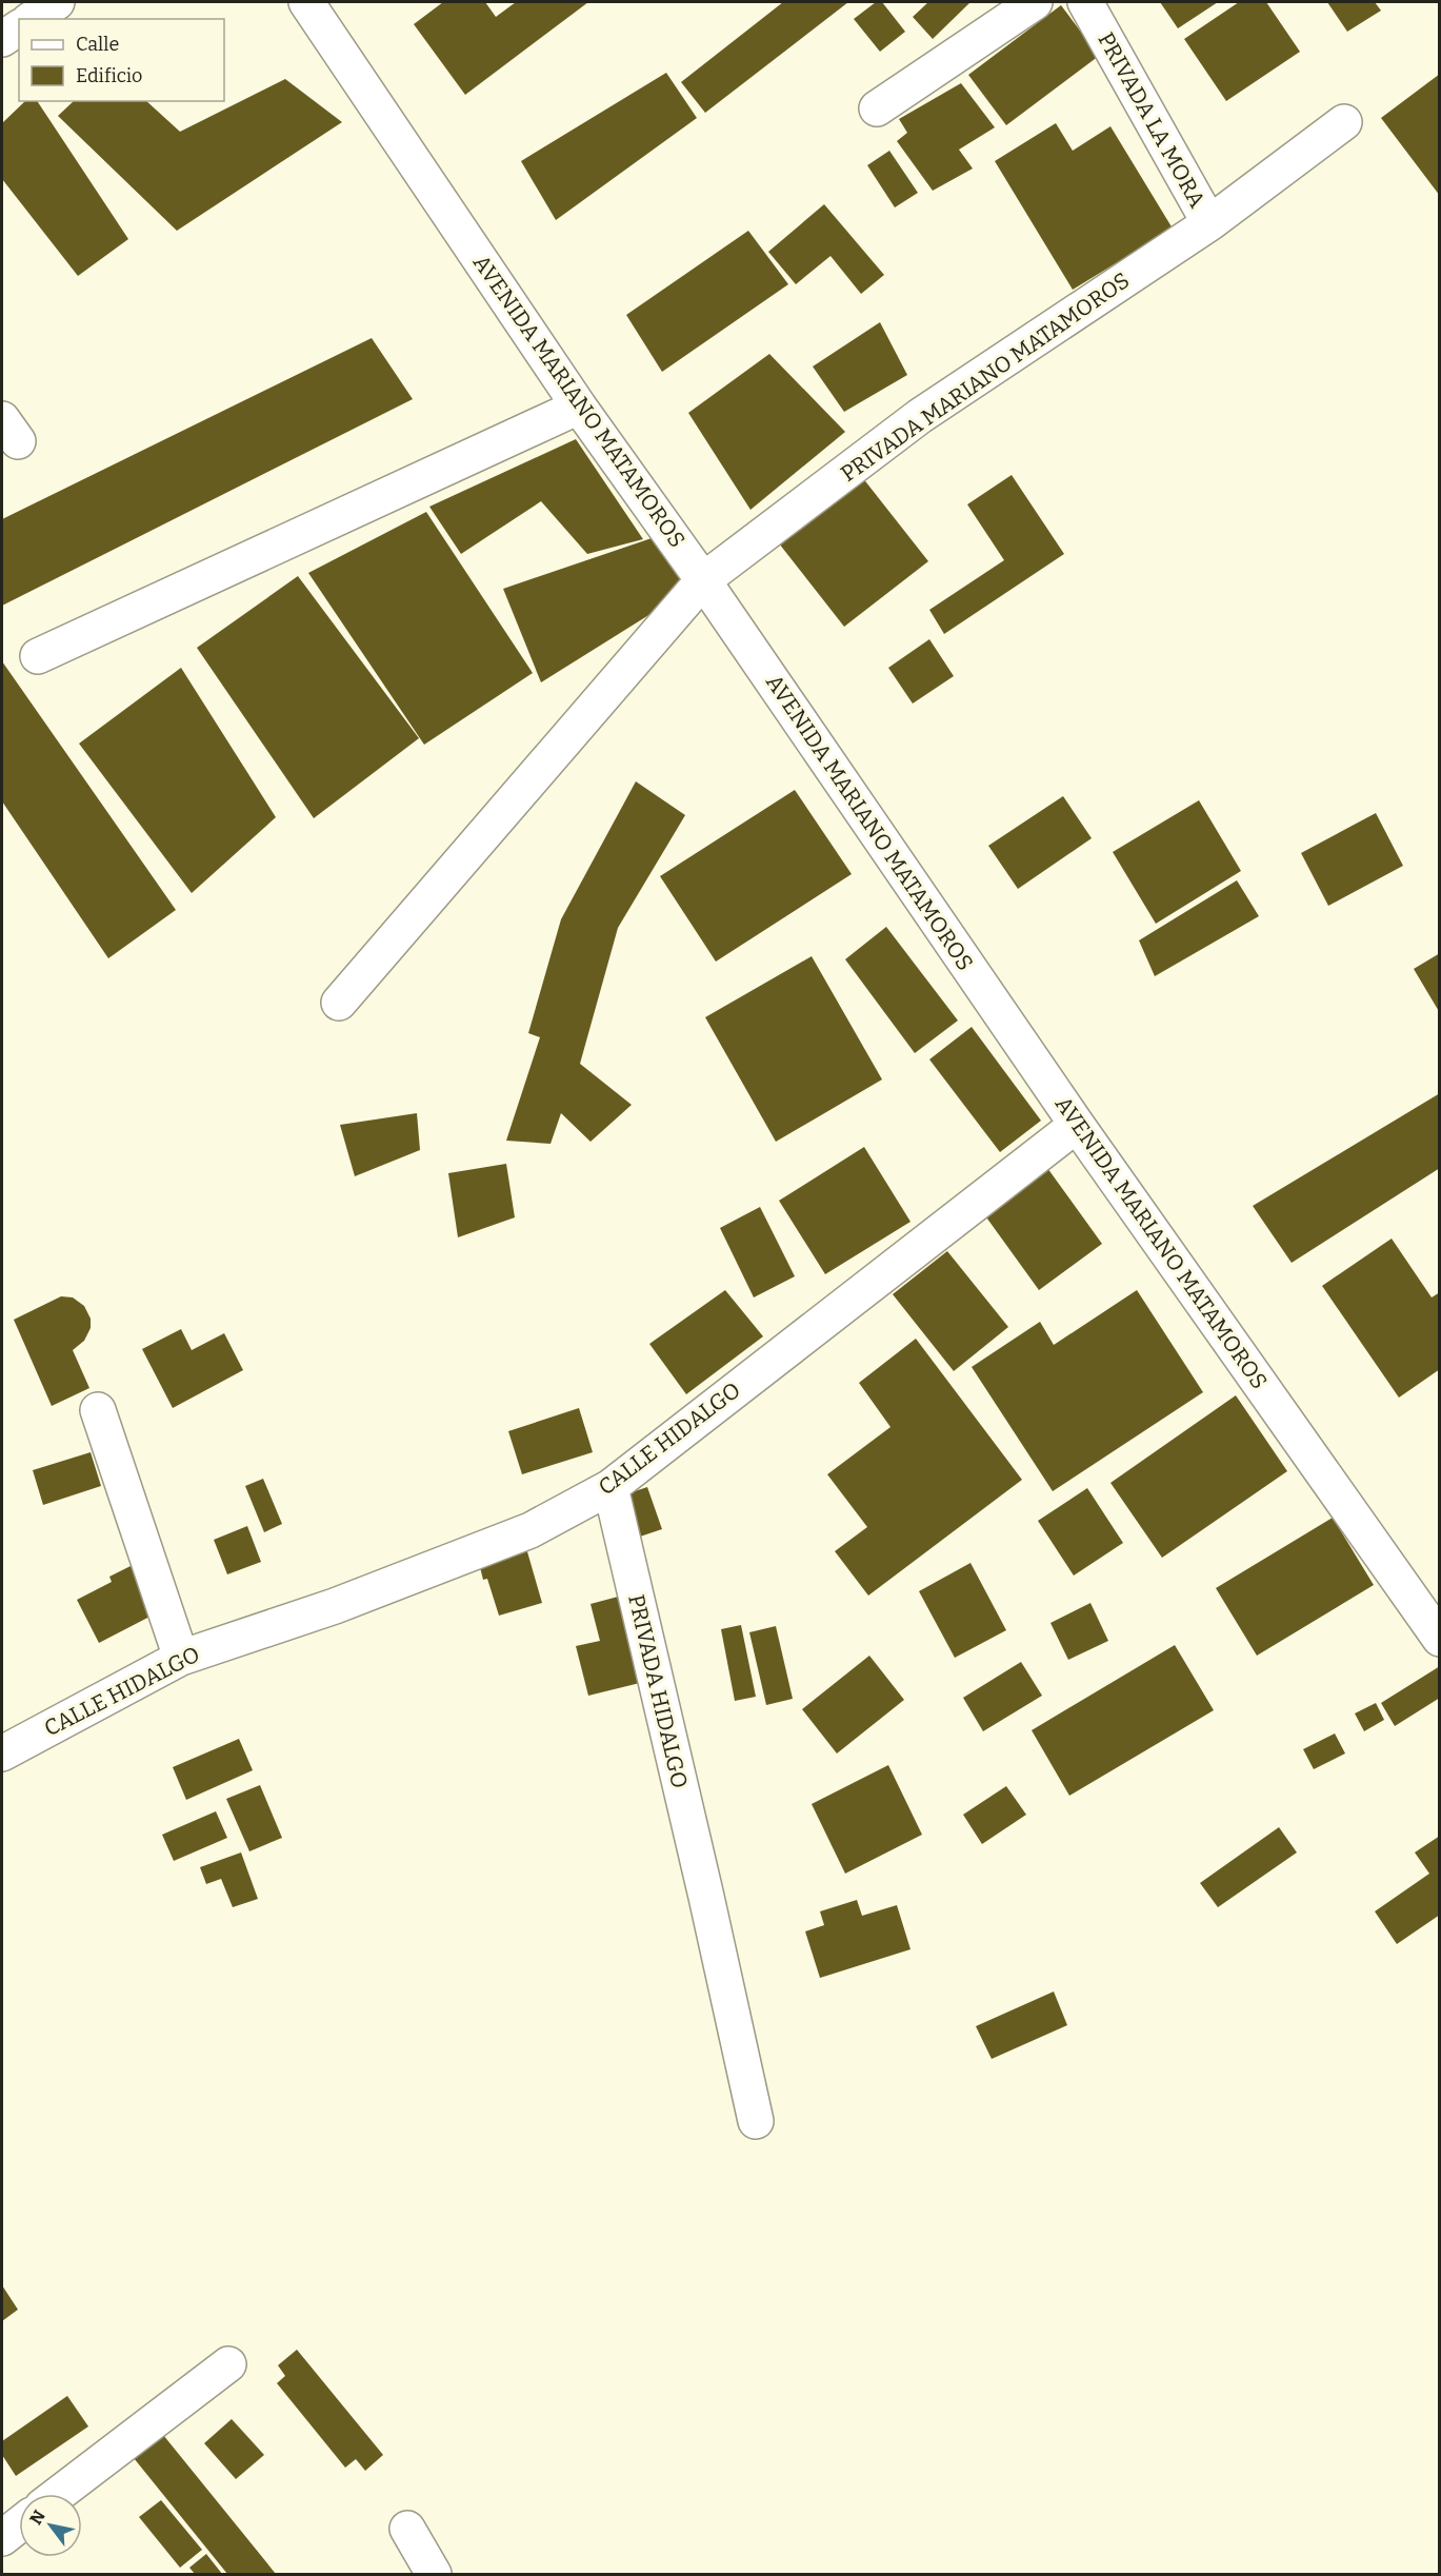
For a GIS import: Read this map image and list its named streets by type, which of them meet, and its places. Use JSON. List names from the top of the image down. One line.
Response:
{"streets":{"street":["PRIVADA LA MORA","PRIVADA MARIANO MATAMOROS","AVENIDA MARIANO MATAMOROS","CALLE HIDALGO","PRIVADA HIDALGO"]},"crossings":[["PRIVADA LA MORA","PRIVADA MARIANO MATAMOROS"],["PRIVADA MARIANO MATAMOROS","AVENIDA MARIANO MATAMOROS"],["AVENIDA MARIANO MATAMOROS","CALLE HIDALGO"],["CALLE HIDALGO","PRIVADA HIDALGO"]],"legend":["Calle","Edificio"],"north":"top left"}
